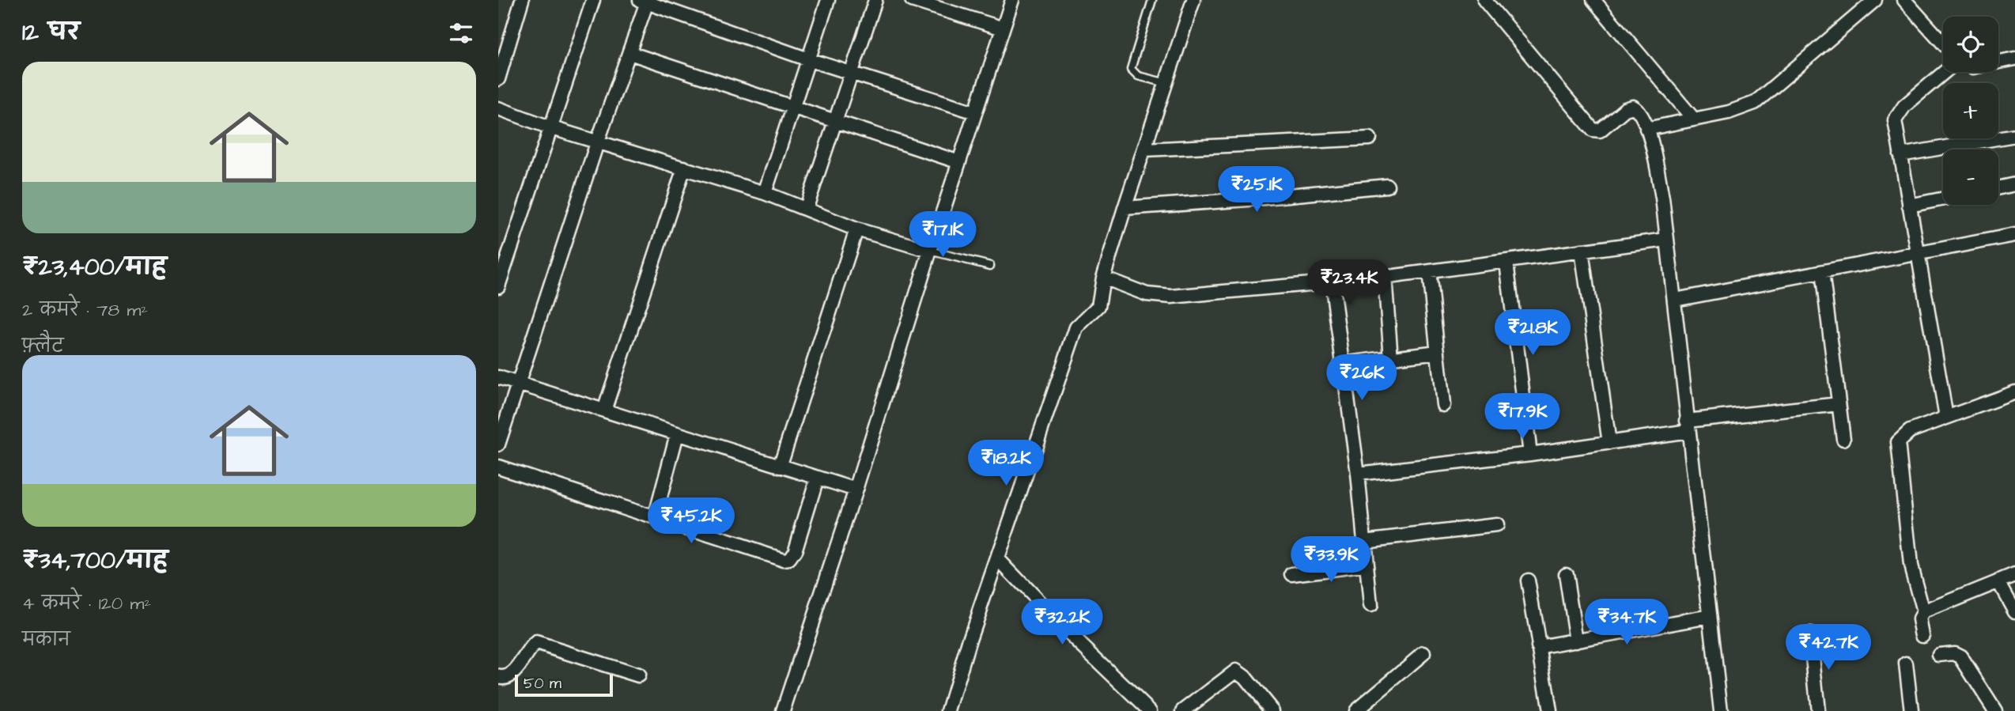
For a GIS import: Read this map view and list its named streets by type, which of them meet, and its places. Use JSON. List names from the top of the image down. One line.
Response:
{"scale_bar":"50 m","page":{"heading":"12 घर","map_buttons":["+","−"],"list":[{"name":"₹23,400/माह","note":"2 कमरे · 78 m² · फ़्लैट"},{"name":"₹34,700/माह","note":"4 कमरे · 120 m² · मकान"}],"price":["₹25.1K","₹17.1K","₹23.4K","₹21.8K","₹26K","₹17.9K","₹18.2K","₹45.2K","₹33.9K","₹32.2K","₹34.7K","₹42.7K"],"scale":"50 m"}}
